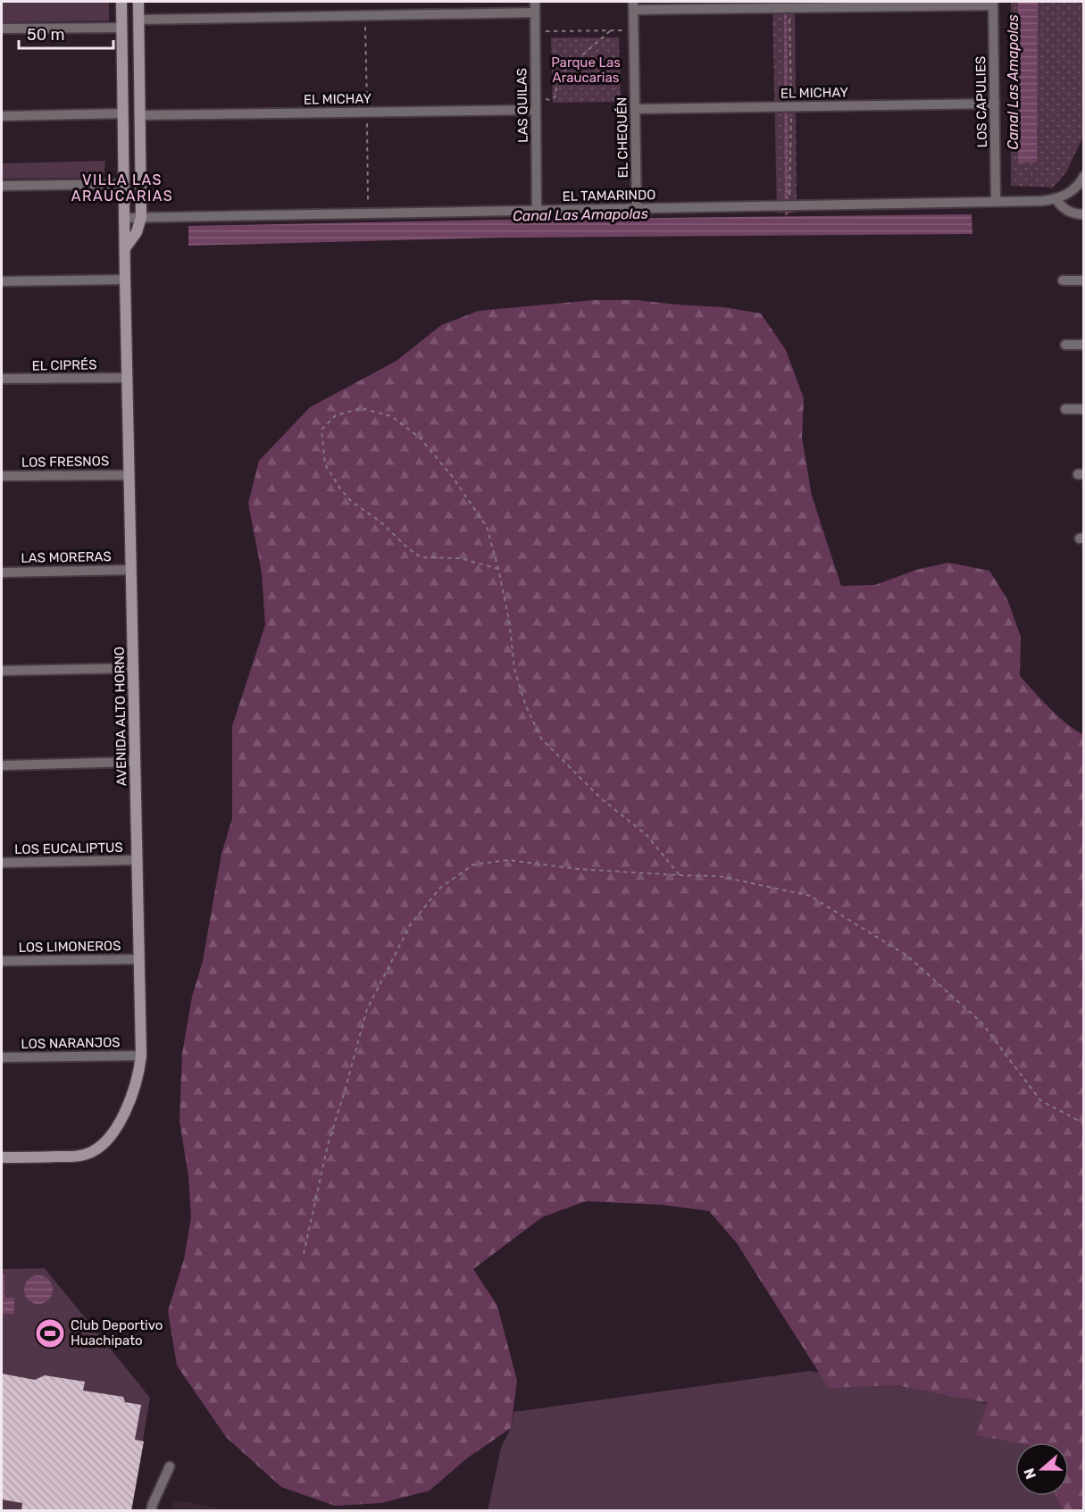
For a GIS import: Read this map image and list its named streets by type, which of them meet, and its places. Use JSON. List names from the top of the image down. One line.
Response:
{"streets":{"street":["EL MICHAY","LOS CAPULIES","LAS QUILAS","EL CHEQUÉN","EL TAMARINDO","EL CIPRÉS","LOS FRESNOS","LAS MORERAS","AVENIDA ALTO HORNO","LOS EUCALIPTUS","LOS LIMONEROS","LOS NARANJOS"]},"crossings":[["EL MICHAY","LOS CAPULIES"],["EL MICHAY","LAS QUILAS"],["EL MICHAY","EL CHEQUÉN"],["LOS CAPULIES","EL TAMARINDO"],["LAS QUILAS","EL TAMARINDO"],["EL CHEQUÉN","EL TAMARINDO"],["EL TAMARINDO","AVENIDA ALTO HORNO"],["EL CIPRÉS","AVENIDA ALTO HORNO"],["LOS FRESNOS","AVENIDA ALTO HORNO"],["LAS MORERAS","AVENIDA ALTO HORNO"],["AVENIDA ALTO HORNO","LOS EUCALIPTUS"],["AVENIDA ALTO HORNO","LOS LIMONEROS"],["AVENIDA ALTO HORNO","LOS NARANJOS"]],"districts":["VILLA LAS ARAUCARIAS"],"water":["Canal Las Amapolas"],"parks":["Parque Las Araucarias"],"places":{"sports":["Club Deportivo Huachipato"]},"scale_bar":"50 m","north":"left"}
